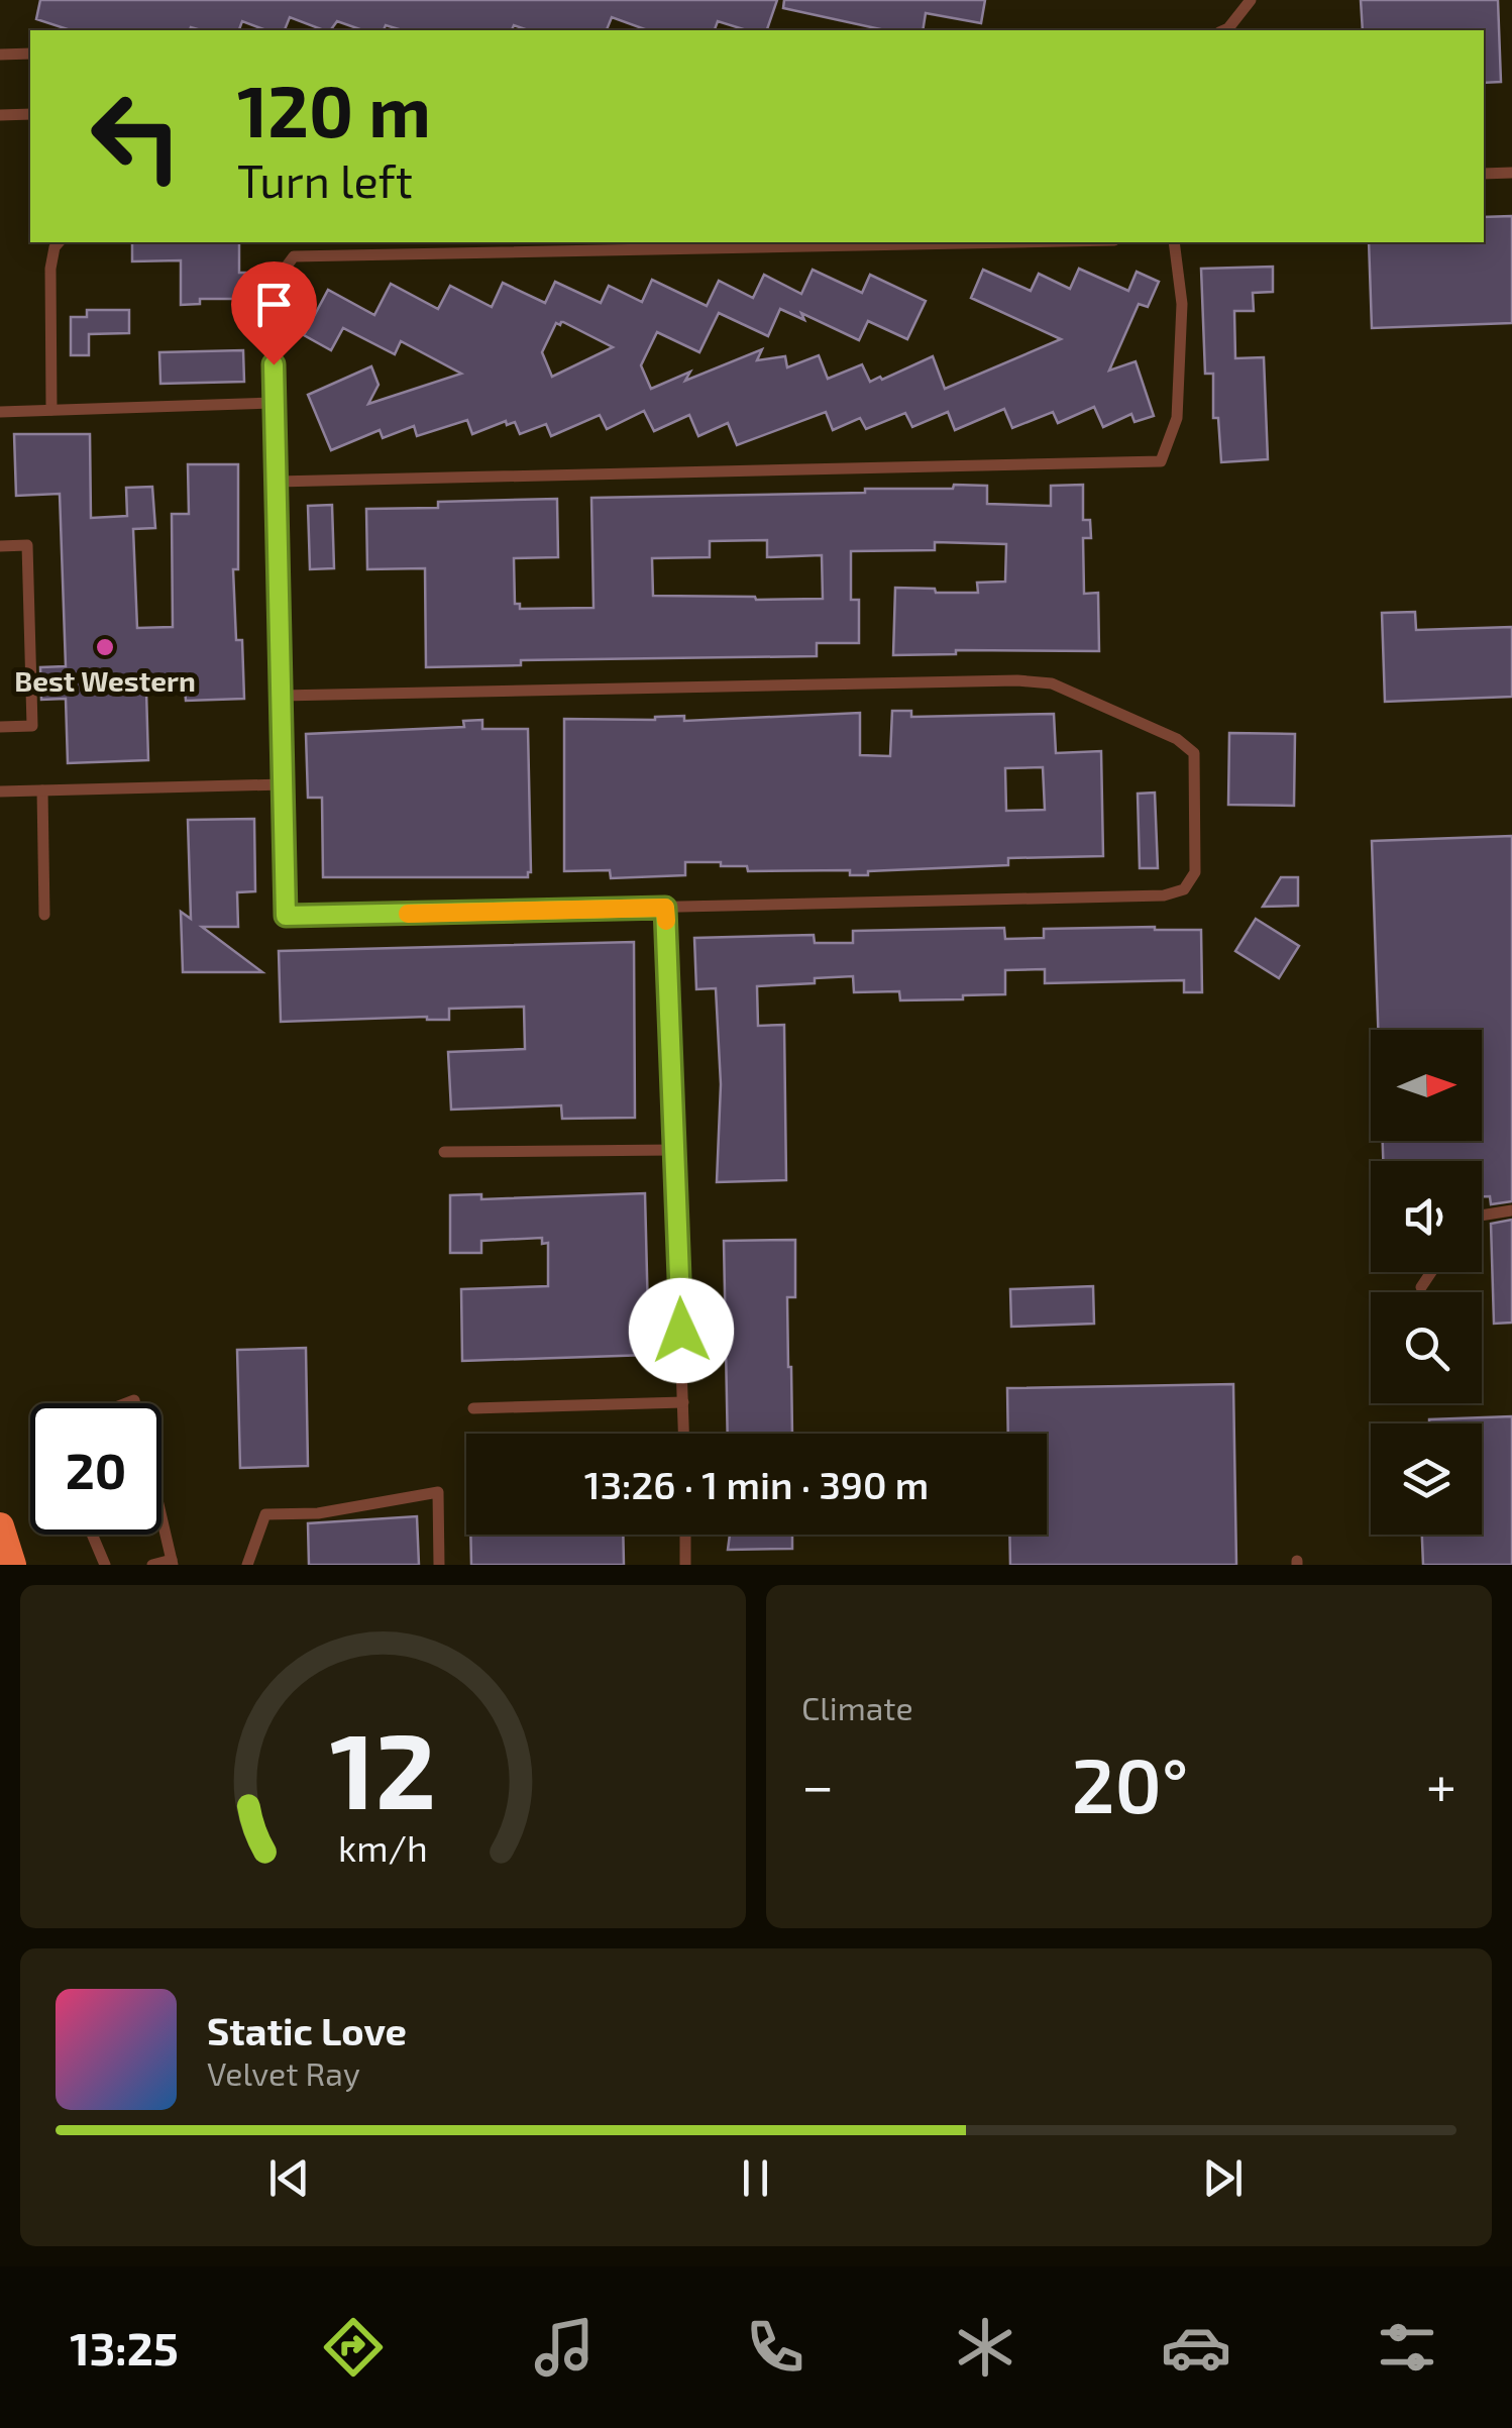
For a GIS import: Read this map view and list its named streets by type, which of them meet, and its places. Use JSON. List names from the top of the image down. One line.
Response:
{"places":["Best Western"],"north":"right","page":{"turn":["120 m","Turn left"],"limit":"20","trip":"13:26 · 1 min · 390 m","tile":"Climate","heat":["−","20°","+"],"song":["Static Love","Velvet Ray"],"tabs":"13:25","gauge":["12","km/h"]}}
